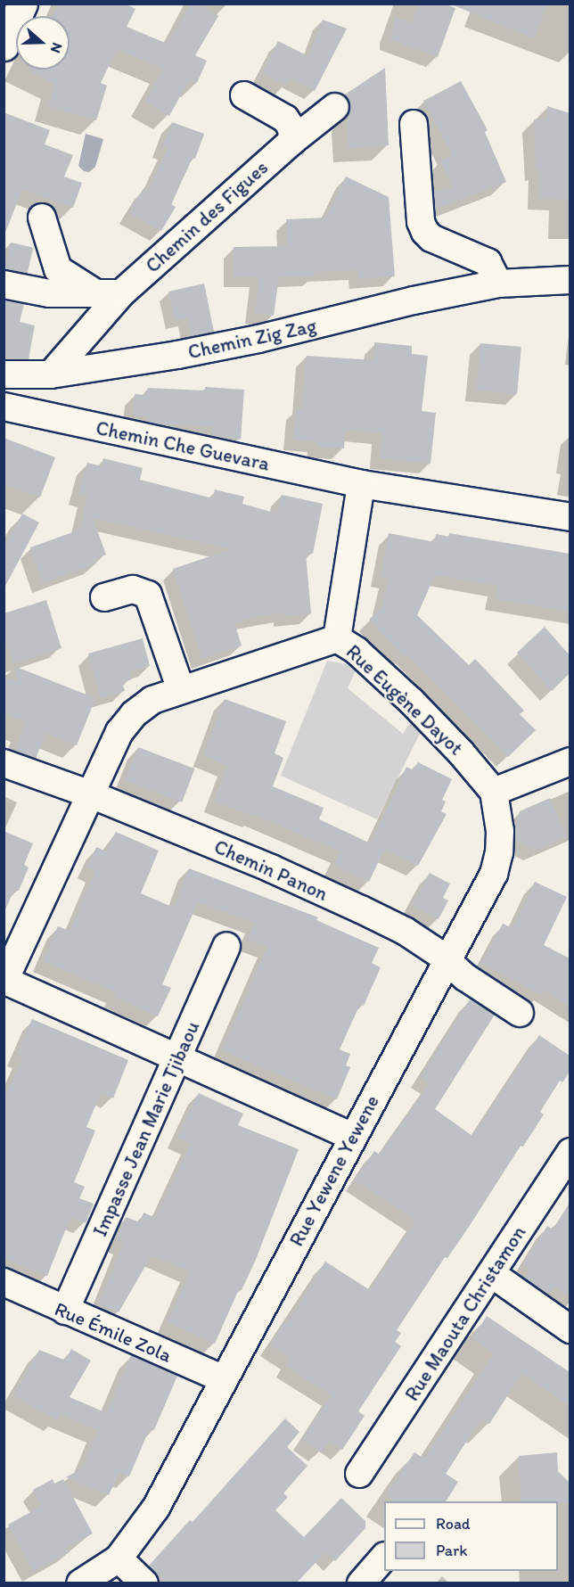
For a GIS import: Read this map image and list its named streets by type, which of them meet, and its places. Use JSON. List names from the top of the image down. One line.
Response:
{"streets":{"street":["Chemin des Figues","Chemin Zig Zag","Chemin Che Guevara","Rue Eugène Dayot","Chemin Panon","Impasse Jean Marie Tjibaou","Rue Yewene Yewene","Rue Maouta Christamon","Rue Émile Zola"]},"crossings":[["Chemin des Figues","Chemin Zig Zag"],["Rue Eugène Dayot","Chemin Panon"],["Chemin Panon","Rue Yewene Yewene"],["Impasse Jean Marie Tjibaou","Rue Émile Zola"],["Rue Yewene Yewene","Rue Émile Zola"]],"legend":["Road","Park"],"north":"right"}
